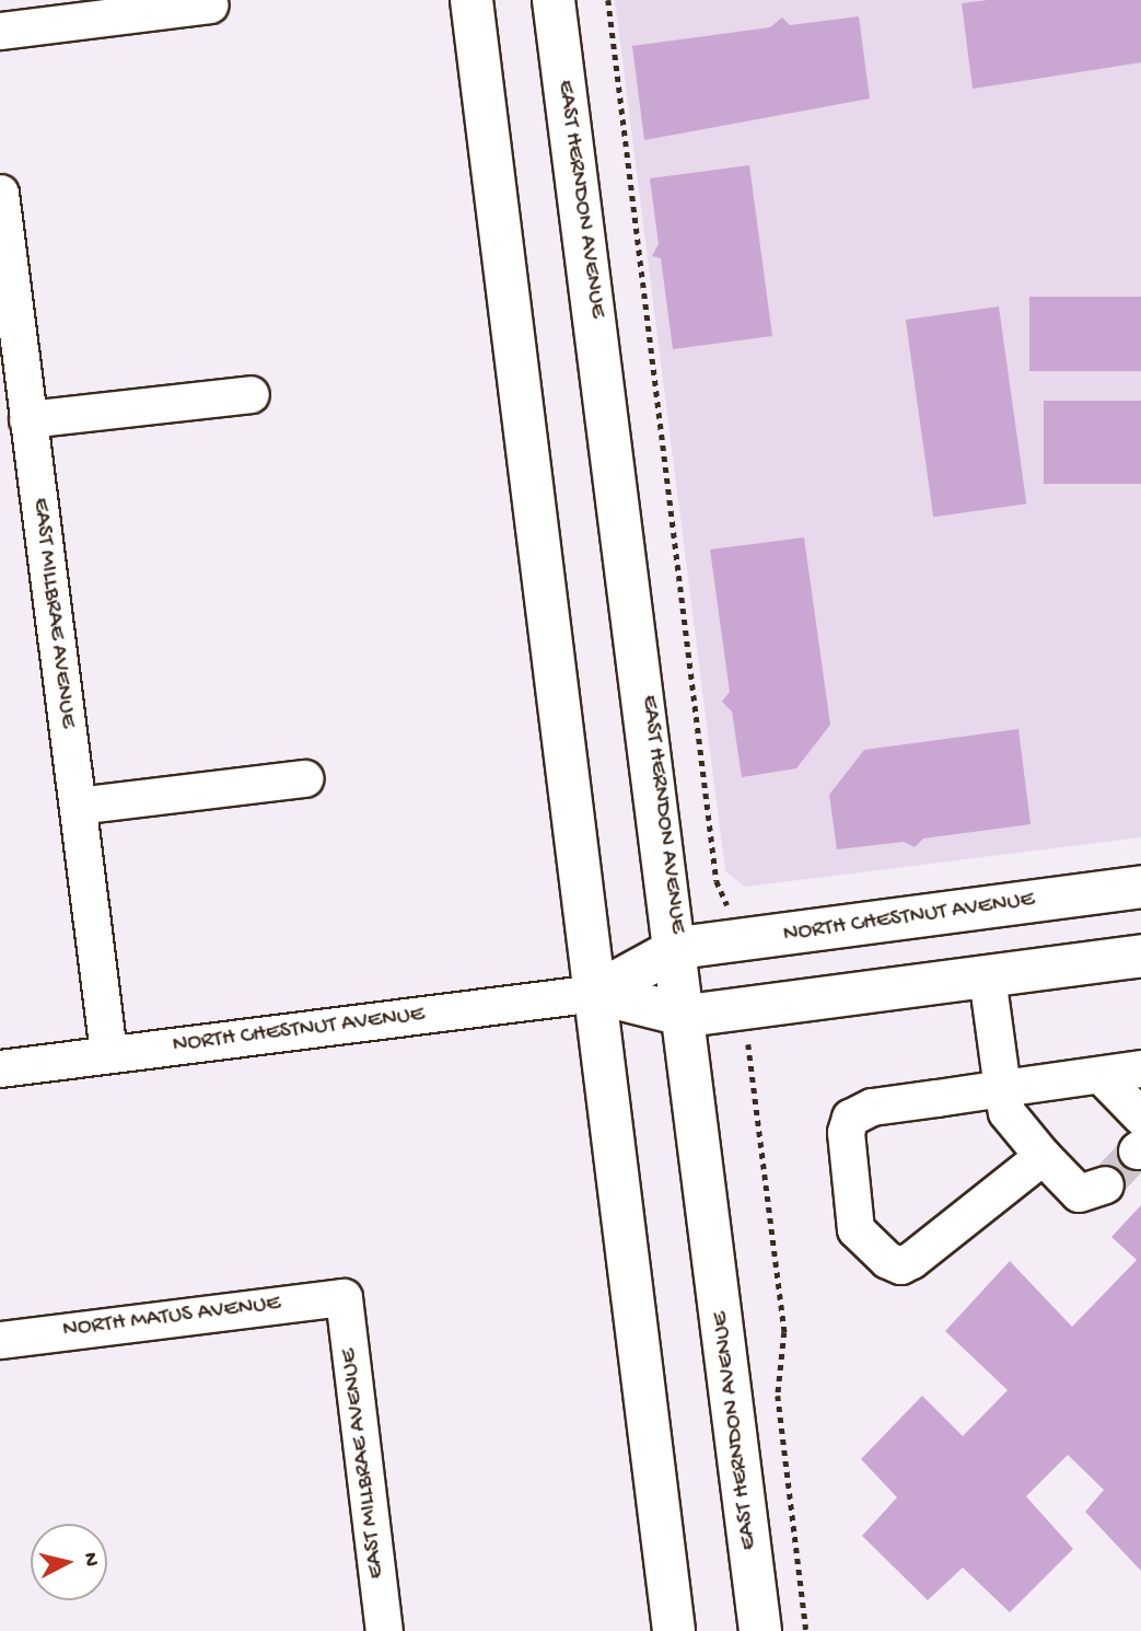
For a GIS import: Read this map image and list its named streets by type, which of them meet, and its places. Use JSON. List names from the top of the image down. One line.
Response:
{"streets":{"main road":["EAST HERNDON AVENUE","NORTH CHESTNUT AVENUE"],"street":["EAST MILLBRAE AVENUE","NORTH MATUS AVENUE"]},"crossings":[["EAST HERNDON AVENUE","NORTH CHESTNUT AVENUE"],["EAST MILLBRAE AVENUE","NORTH CHESTNUT AVENUE"],["EAST MILLBRAE AVENUE","NORTH MATUS AVENUE"]],"north":"right"}
